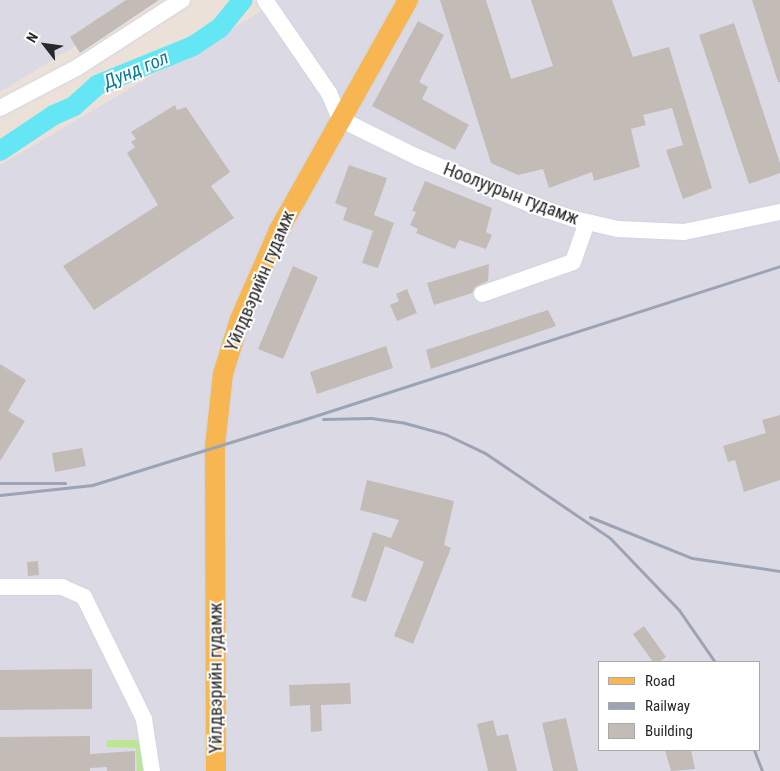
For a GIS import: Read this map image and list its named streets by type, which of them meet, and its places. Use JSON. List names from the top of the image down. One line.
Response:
{"streets":{"main road":["Yйлдвэрийн гудамж"],"street":["Ноолуурын гудамж"]},"crossings":[["Ноолуурын гудамж","Yйлдвэрийн гудамж"]],"water":["Дунд гол"],"legend":["Road","Railway","Building"],"north":"top left"}
